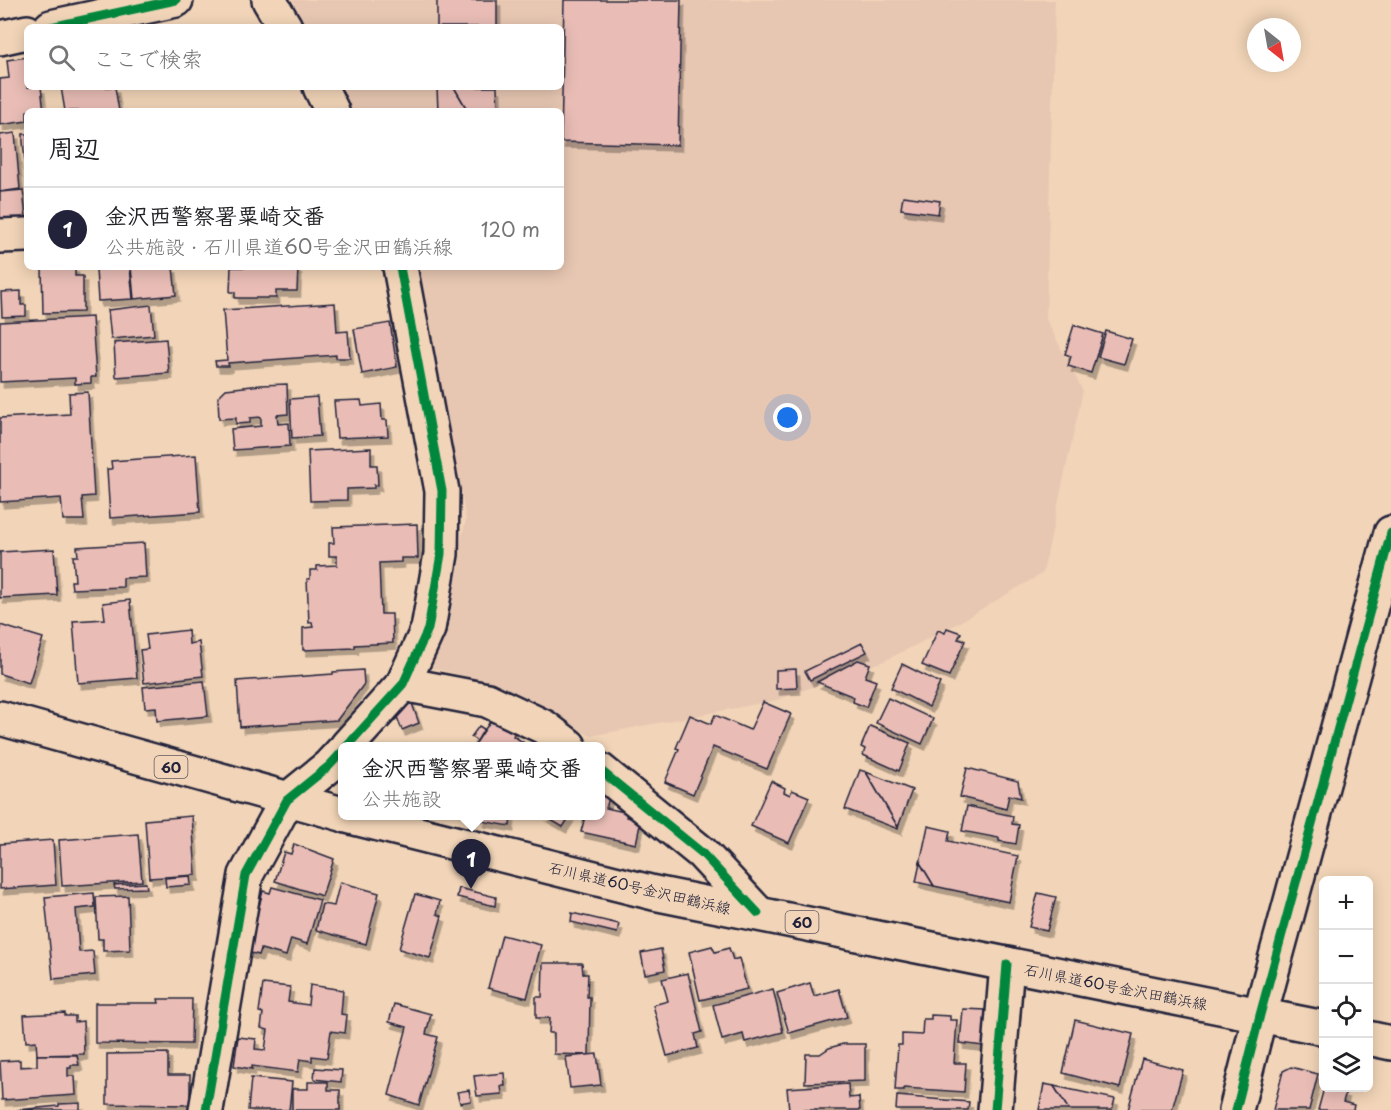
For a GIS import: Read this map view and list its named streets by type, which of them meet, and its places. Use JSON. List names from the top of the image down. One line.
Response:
{"streets":{"street":["60","石川県道60号金沢田鶴浜線"]},"north":"bottom right","page":{"search":"ここで検索","heading":"周辺","list":[{"mark":"1","name":"金沢西警察署粟崎交番","note":"公共施設 · 石川県道60号金沢田鶴浜線","value":"120 m"}],"popup":["金沢西警察署粟崎交番","公共施設"],"pins":"1","map_buttons":["+","−"]}}
